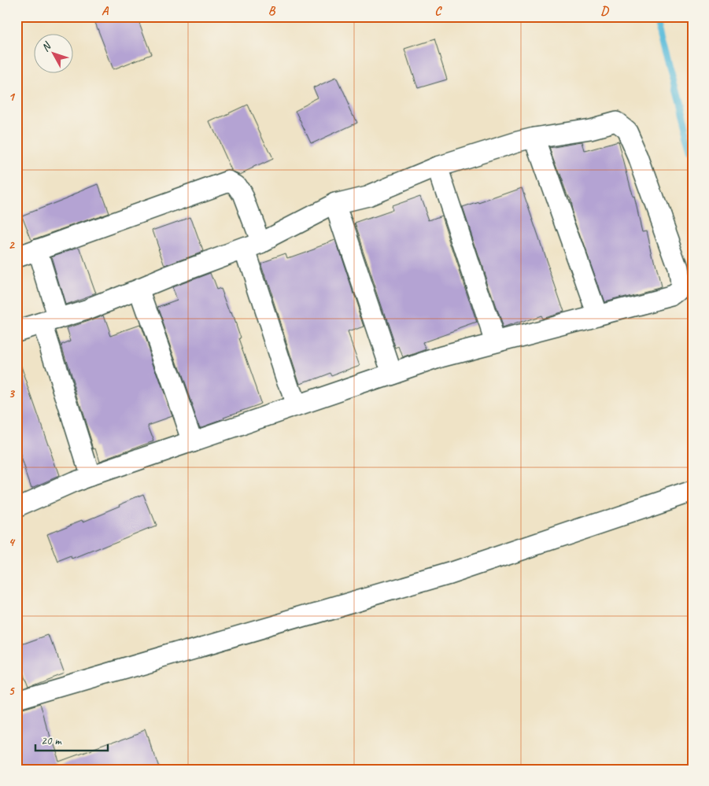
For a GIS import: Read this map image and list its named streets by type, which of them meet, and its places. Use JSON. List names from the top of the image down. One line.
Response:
{"scale_bar":"20 m","north":"top left","grid":{"columns":["A","B","C","D"],"rows":["1","2","3","4","5"]}}
